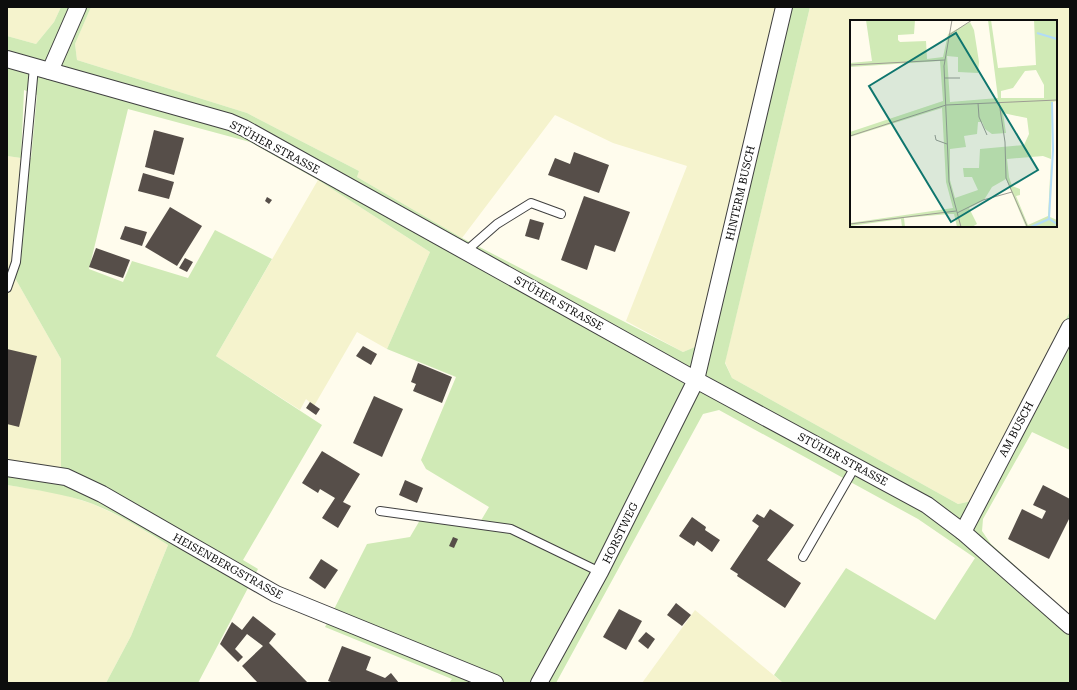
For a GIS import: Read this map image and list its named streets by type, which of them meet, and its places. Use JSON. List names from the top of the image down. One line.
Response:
{"streets":{"street":["STÜHER STRASSE","HINTERM BUSCH","AM BUSCH","HORSTWEG","HEISENBERGSTRASSE"]},"crossings":[["STÜHER STRASSE","HINTERM BUSCH"],["STÜHER STRASSE","AM BUSCH"],["STÜHER STRASSE","HORSTWEG"],["HINTERM BUSCH","HORSTWEG"]]}
